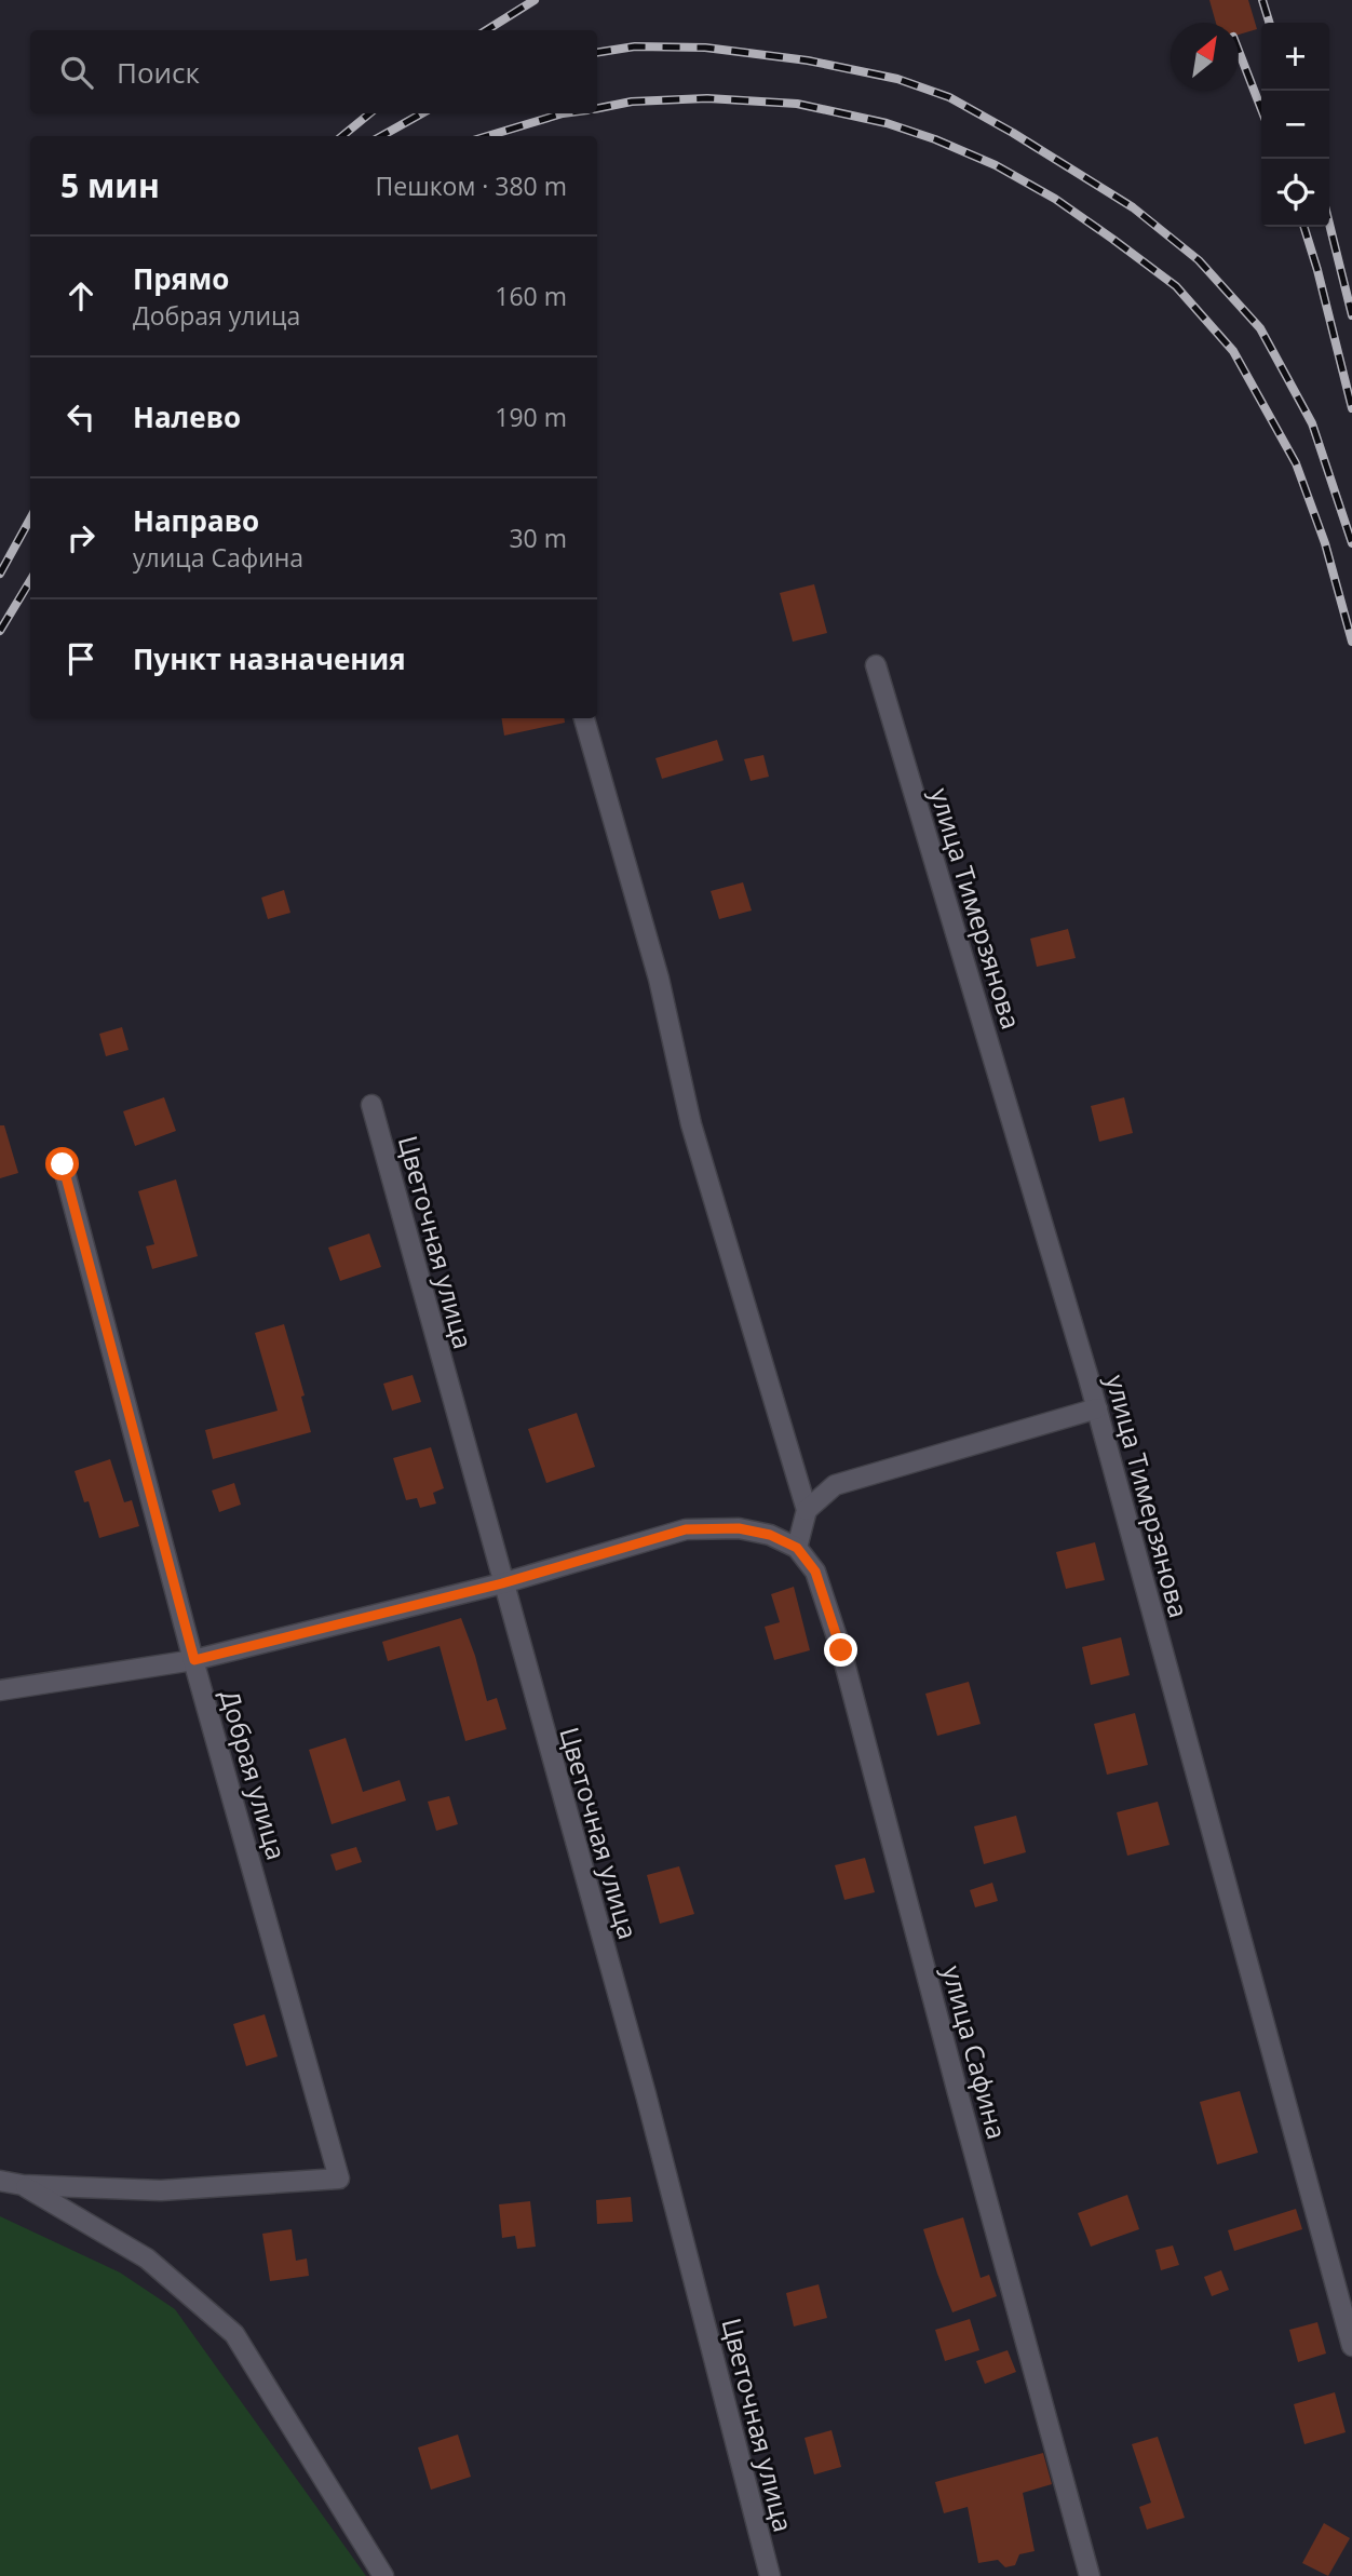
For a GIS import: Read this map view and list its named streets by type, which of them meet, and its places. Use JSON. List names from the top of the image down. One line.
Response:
{"streets":{"street":["улица Тимерзянова","Цветочная улица","Добрая улица","улица Сафина"]},"north":"top right","page":{"map_buttons":["+","−"],"search":"Поиск","heading":["5 мин","Пешком · 380 m"],"list":[["Прямо","Добрая улица","160 m"],["Налево","190 m"],["Направо","улица Сафина","30 m"],"Пункт назначения"]}}
